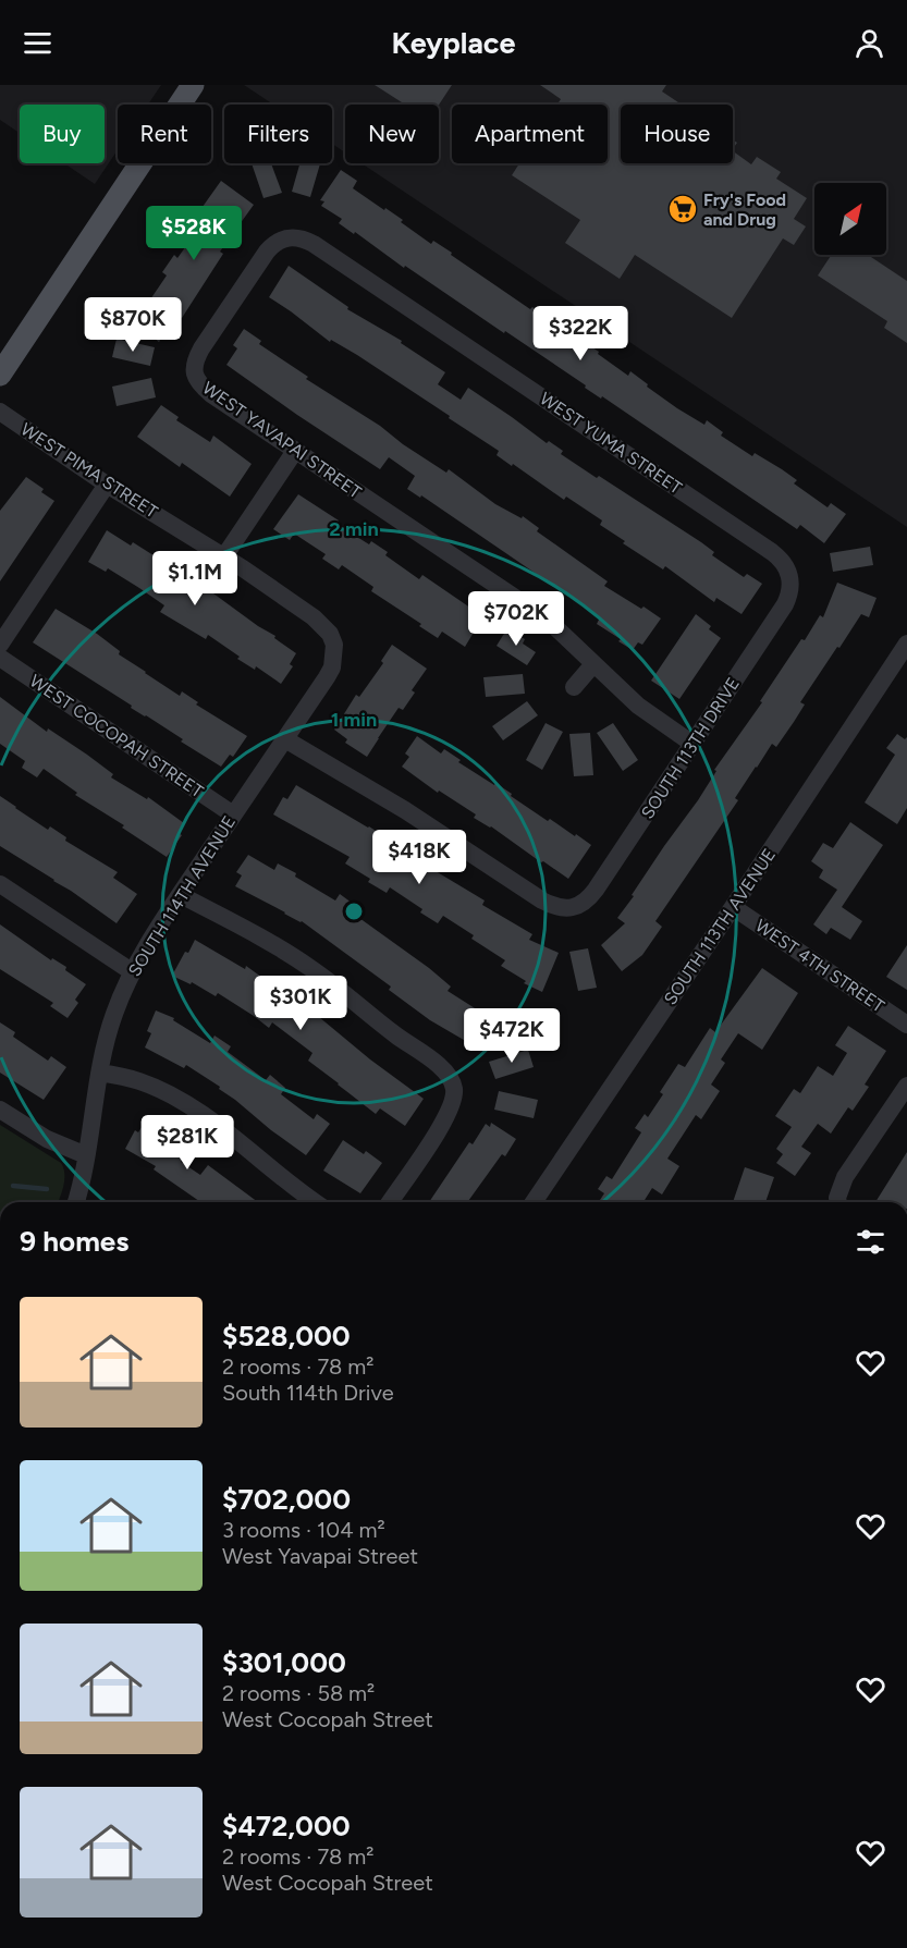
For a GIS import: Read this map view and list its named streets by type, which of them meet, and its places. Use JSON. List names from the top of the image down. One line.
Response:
{"streets":{"street":["WEST YAVAPAI STREET","WEST YUMA STREET","WEST PIMA STREET","WEST COCOPAH STREET","SOUTH 113TH DRIVE","SOUTH 114TH AVENUE","SOUTH 113TH AVENUE","WEST 4TH STREET"]},"crossings":[["WEST YAVAPAI STREET","WEST YUMA STREET"],["WEST YAVAPAI STREET","SOUTH 113TH DRIVE"],["WEST YUMA STREET","SOUTH 113TH DRIVE"],["WEST PIMA STREET","SOUTH 114TH AVENUE"],["WEST COCOPAH STREET","SOUTH 114TH AVENUE"],["SOUTH 113TH DRIVE","SOUTH 114TH AVENUE"],["SOUTH 113TH AVENUE","WEST 4TH STREET"]],"places":{"supermarket":["Fry's Food and Drug"]},"north":"top right","page":{"header":"Keyplace","chip":["Buy","Rent","Filters","New","Apartment","House"],"price":["$528K","$870K","$322K","$1.1M","$702K","$418K","$301K","$472K","$281K"],"heading":"9 homes","list":[{"name":"$528,000","note":"2 rooms · 78 m² · South 114th Drive"},{"name":"$702,000","note":"3 rooms · 104 m² · West Yavapai Street"},{"name":"$301,000","note":"2 rooms · 58 m² · West Cocopah Street"},{"name":"$472,000","note":"2 rooms · 78 m² · West Cocopah Street"}]},"rings":["2 min","1 min"]}
